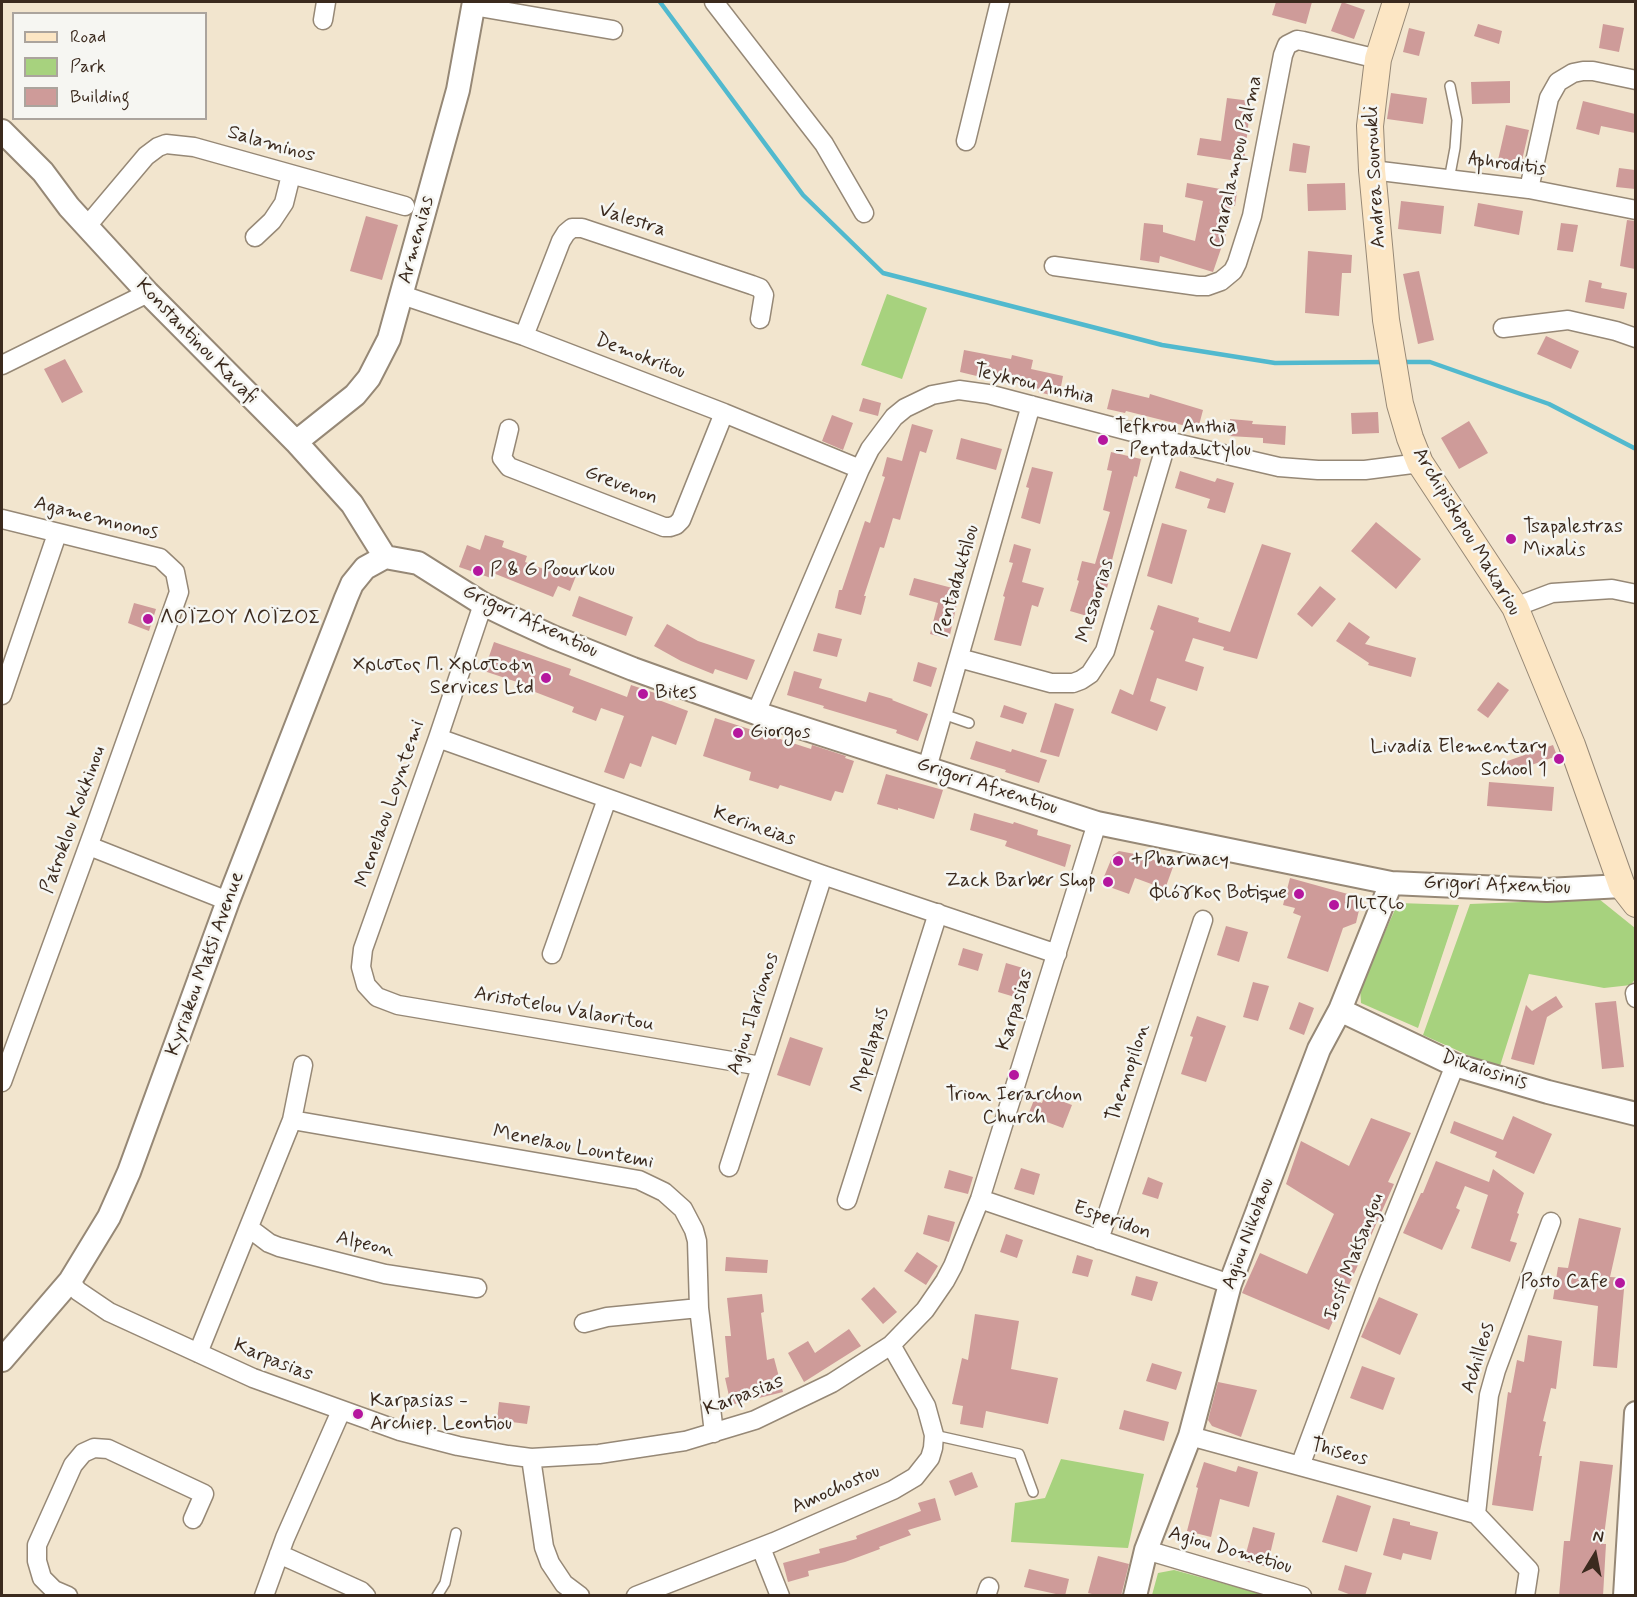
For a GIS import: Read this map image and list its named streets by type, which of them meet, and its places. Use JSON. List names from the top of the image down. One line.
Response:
{"streets":{"main road":["Andrea Souroukli","Archipiskopou Makariou"],"street":["Salaminos","Charalampou Palma","Aphroditis","Valestra","Armenias","Konstantinou Kavafi","Demokritou","Teykrou Anthia","Grevenon","Agamemnonos","Pentadaktilou","Mesaorias","Grigori Afxentiou","Menelaou Loyntemi","Patroklou Kokkinou","Kerineias","Kyriakou Matsi Avenue","Aristotelou Valaoritou","Karpasias","Agiou Ilarionos","Mpellapais","Dikaiosinis","Themopilon","Menelaou Lountemi","Esperidon","Agiou Nikolaou","Alpeon","Iosif Matsangou","Achilleos","Thiseos","Amochostou","Agiou Dometiou"]},"crossings":[["Salaminos","Konstantinou Kavafi"],["Charalampou Palma","Andrea Souroukli"],["Aphroditis","Andrea Souroukli"],["Andrea Souroukli","Archipiskopou Makariou"],["Valestra","Demokritou"],["Armenias","Konstantinou Kavafi"],["Armenias","Demokritou"],["Konstantinou Kavafi","Grigori Afxentiou"],["Konstantinou Kavafi","Kyriakou Matsi Avenue"],["Demokritou","Teykrou Anthia"],["Demokritou","Grevenon"],["Teykrou Anthia","Archipiskopou Makariou"],["Teykrou Anthia","Pentadaktilou"],["Teykrou Anthia","Mesaorias"],["Teykrou Anthia","Grigori Afxentiou"],["Agamemnonos","Patroklou Kokkinou"],["Archipiskopou Makariou","Grigori Afxentiou"],["Pentadaktilou","Mesaorias"],["Pentadaktilou","Grigori Afxentiou"],["Grigori Afxentiou","Menelaou Loyntemi"],["Grigori Afxentiou","Kyriakou Matsi Avenue"],["Grigori Afxentiou","Karpasias"],["Grigori Afxentiou","Agiou Nikolaou"],["Menelaou Loyntemi","Kerineias"],["Menelaou Loyntemi","Aristotelou Valaoritou"],["Kerineias","Karpasias"],["Kerineias","Agiou Ilarionos"],["Kerineias","Mpellapais"],["Kyriakou Matsi Avenue","Karpasias"],["Aristotelou Valaoritou","Agiou Ilarionos"],["Karpasias","Menelaou Lountemi"],["Karpasias","Esperidon"],["Dikaiosinis","Agiou Nikolaou"],["Dikaiosinis","Iosif Matsangou"],["Themopilon","Esperidon"],["Esperidon","Agiou Nikolaou"],["Agiou Nikolaou","Thiseos"],["Agiou Nikolaou","Agiou Dometiou"],["Iosif Matsangou","Thiseos"],["Achilleos","Thiseos"]],"places":["Tefkrou Anthia - Pentadaktylou","Tsapalestras Mixalis","P & G Poourkou","ΛΟΪΖΟΥ ΛΟΪΖΟΣ","Χριστος Π. Χριστοφη Services Ltd","Bites","Giorgos","Livadia Elementary School 1","+Pharmacy","Zack Barber Shop","Φιόγκος Botique","Πιτζιο","Trion Ierarchon Church","Posto Cafe","Karpasias - Archiep. Leontiou"],"legend":["Road","Park","Building"],"north":"top"}
